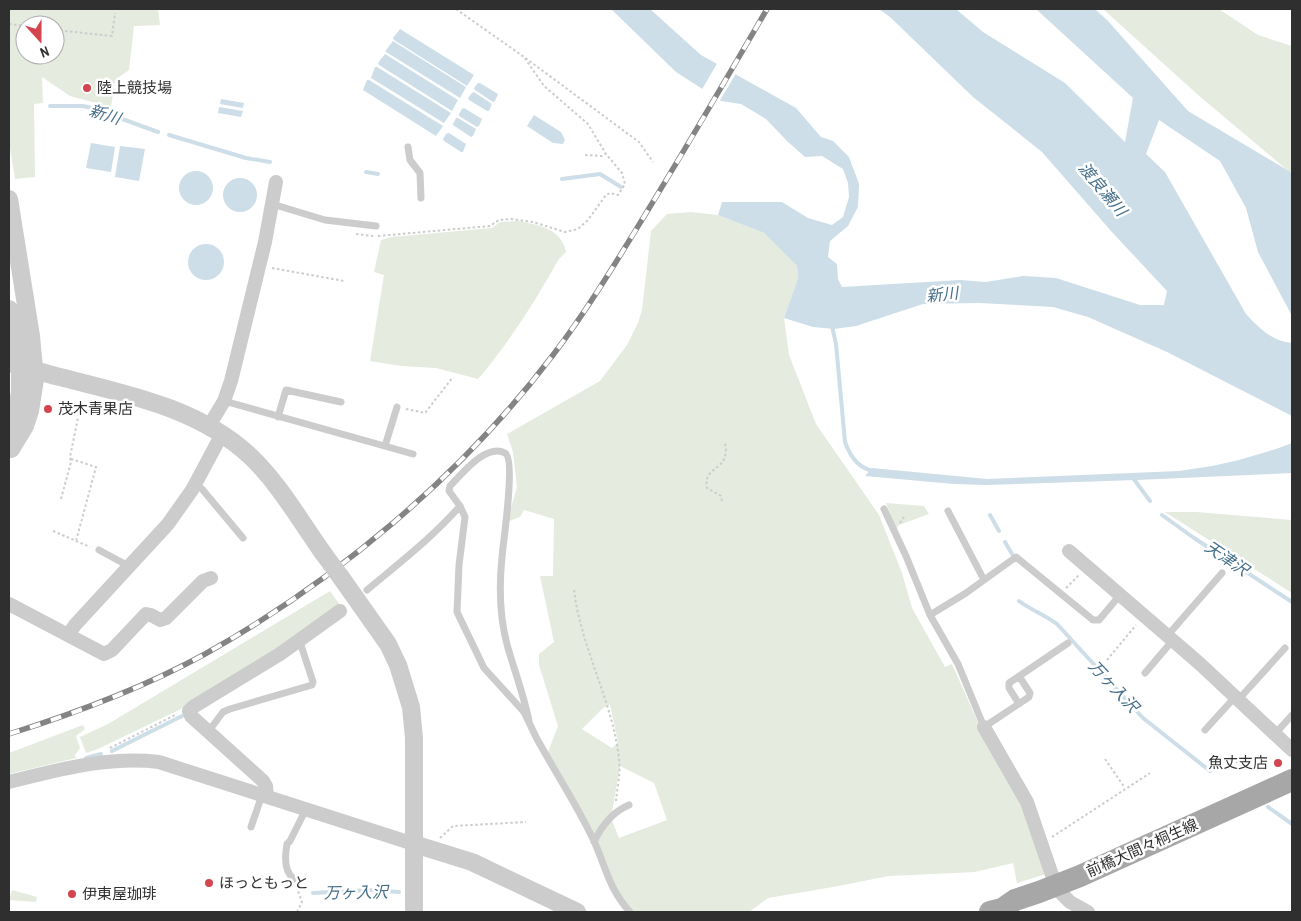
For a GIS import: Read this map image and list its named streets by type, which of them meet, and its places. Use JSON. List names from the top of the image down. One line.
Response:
{"streets":{"main road":["前橋大間々桐生線"]},"water":["新川","渡良瀬川","天津沢","万ヶ入沢"],"places":["陸上競技場","茂木青果店","魚丈支店","ほっともっと","伊東屋珈琲"],"north":"bottom"}
